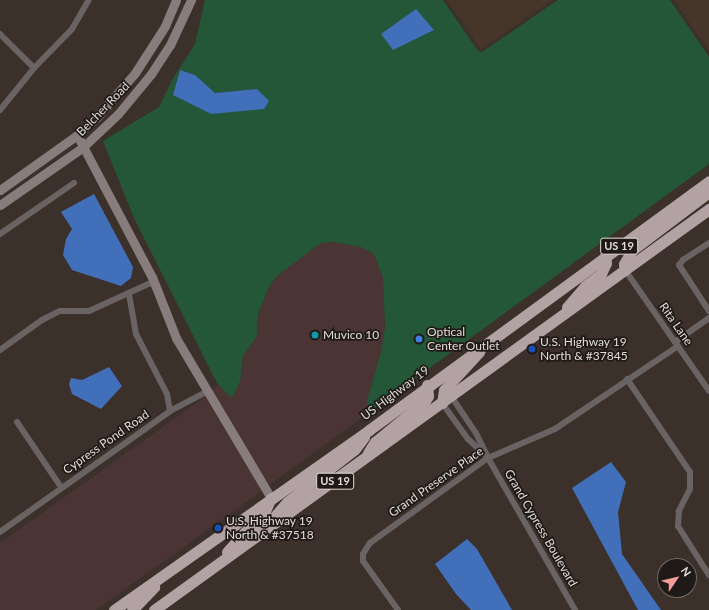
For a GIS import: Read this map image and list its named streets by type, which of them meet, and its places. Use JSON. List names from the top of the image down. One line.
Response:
{"streets":{"highway":["US 19","US Highway 19"],"main road":["Belcher Road"],"street":["Rita Lane","Cypress Pond Road","Grand Preserve Place","Grand Cypress Boulevard"]},"crossings":[["US 19","Rita Lane"],["US 19","Grand Cypress Boulevard"],["Rita Lane","Grand Preserve Place"],["Grand Preserve Place","Grand Cypress Boulevard"]],"places":["Muvico 10","Optical Center Outlet","U.S. Highway 19 North & #37845","U.S. Highway 19 North & #37518"],"north":"top right"}
